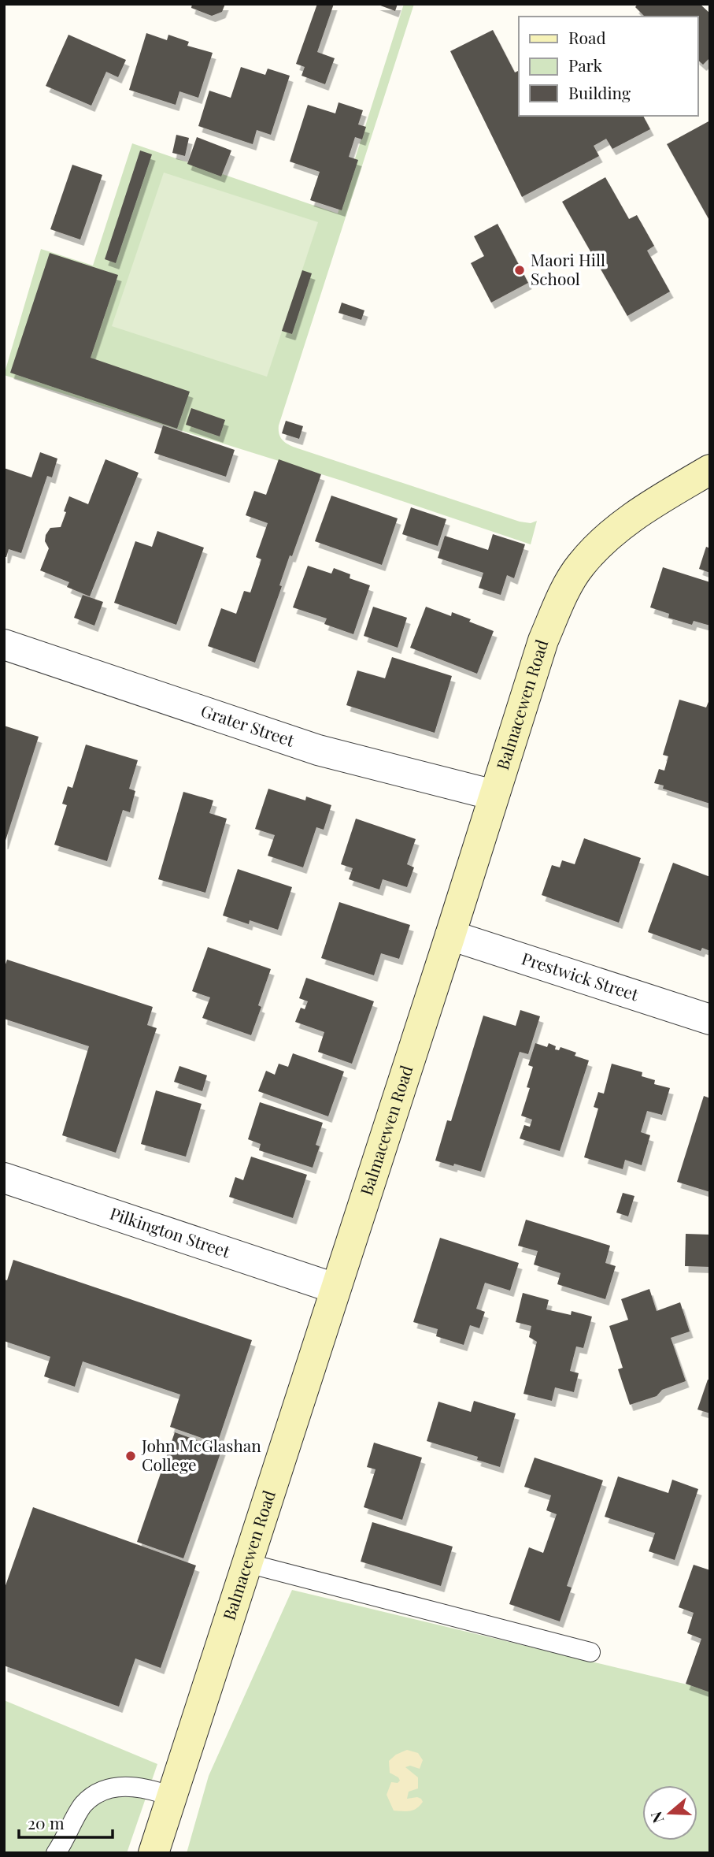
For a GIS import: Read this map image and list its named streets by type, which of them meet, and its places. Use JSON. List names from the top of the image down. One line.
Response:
{"streets":{"street":["Balmacewen Road","Grater Street","Prestwick Street","Pilkington Street"]},"crossings":[["Balmacewen Road","Grater Street"],["Balmacewen Road","Prestwick Street"],["Balmacewen Road","Pilkington Street"]],"places":["Maori Hill School","John McGlashan College"],"legend":["Road","Park","Building"],"scale_bar":"20 m","north":"left"}
